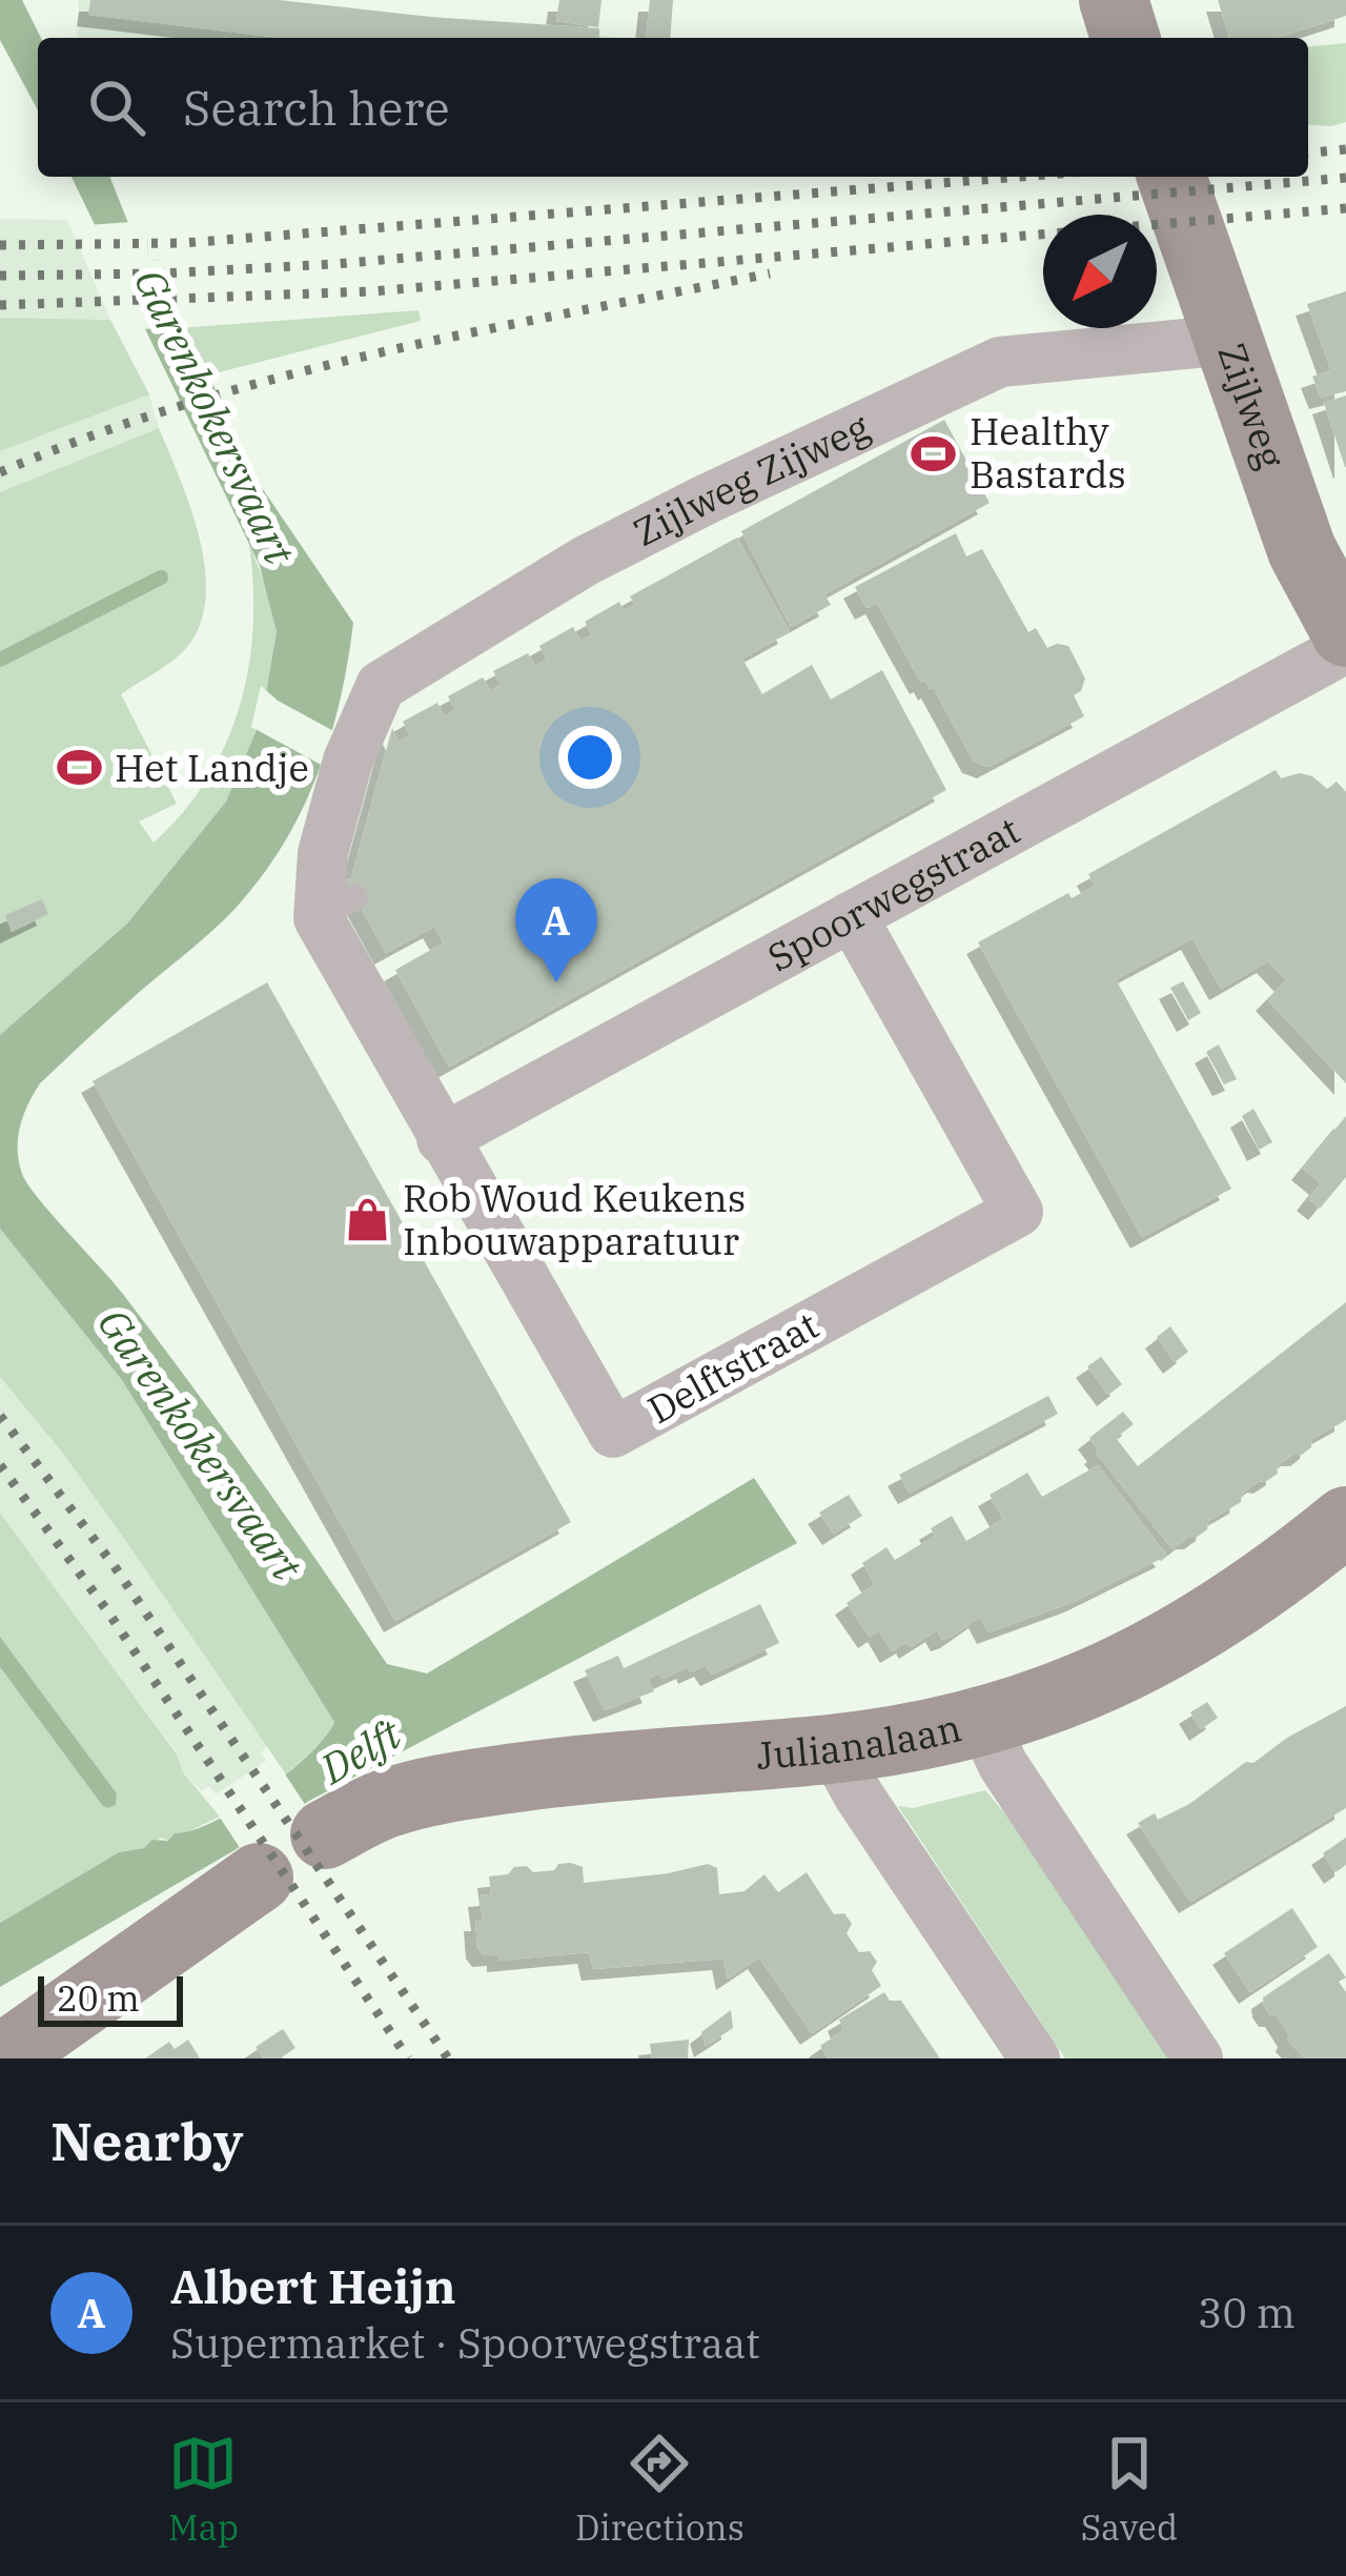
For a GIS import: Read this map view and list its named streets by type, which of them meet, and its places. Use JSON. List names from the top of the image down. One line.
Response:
{"streets":{"main road":["Zijlweg","Julianalaan"],"street":["Zijlweg Zijweg","Spoorwegstraat","Delftstraat"]},"crossings":[["Zijlweg","Zijlweg Zijweg"],["Zijlweg Zijweg","Delftstraat"],["Spoorwegstraat","Delftstraat"]],"water":["Garenkokersvaart","Delft"],"places":{"sports":["Healthy Bastards","Het Landje"],"shop":["Rob Woud Keukens Inbouwapparatuur"]},"scale_bar":"20 m","north":"bottom left","page":{"search":"Search here","pins":"A","scale":"20 m","heading":"Nearby","list":[{"mark":"A","name":"Albert Heijn","note":"Supermarket · Spoorwegstraat","value":"30 m"}],"nav":["Map","Directions","Saved"]}}
